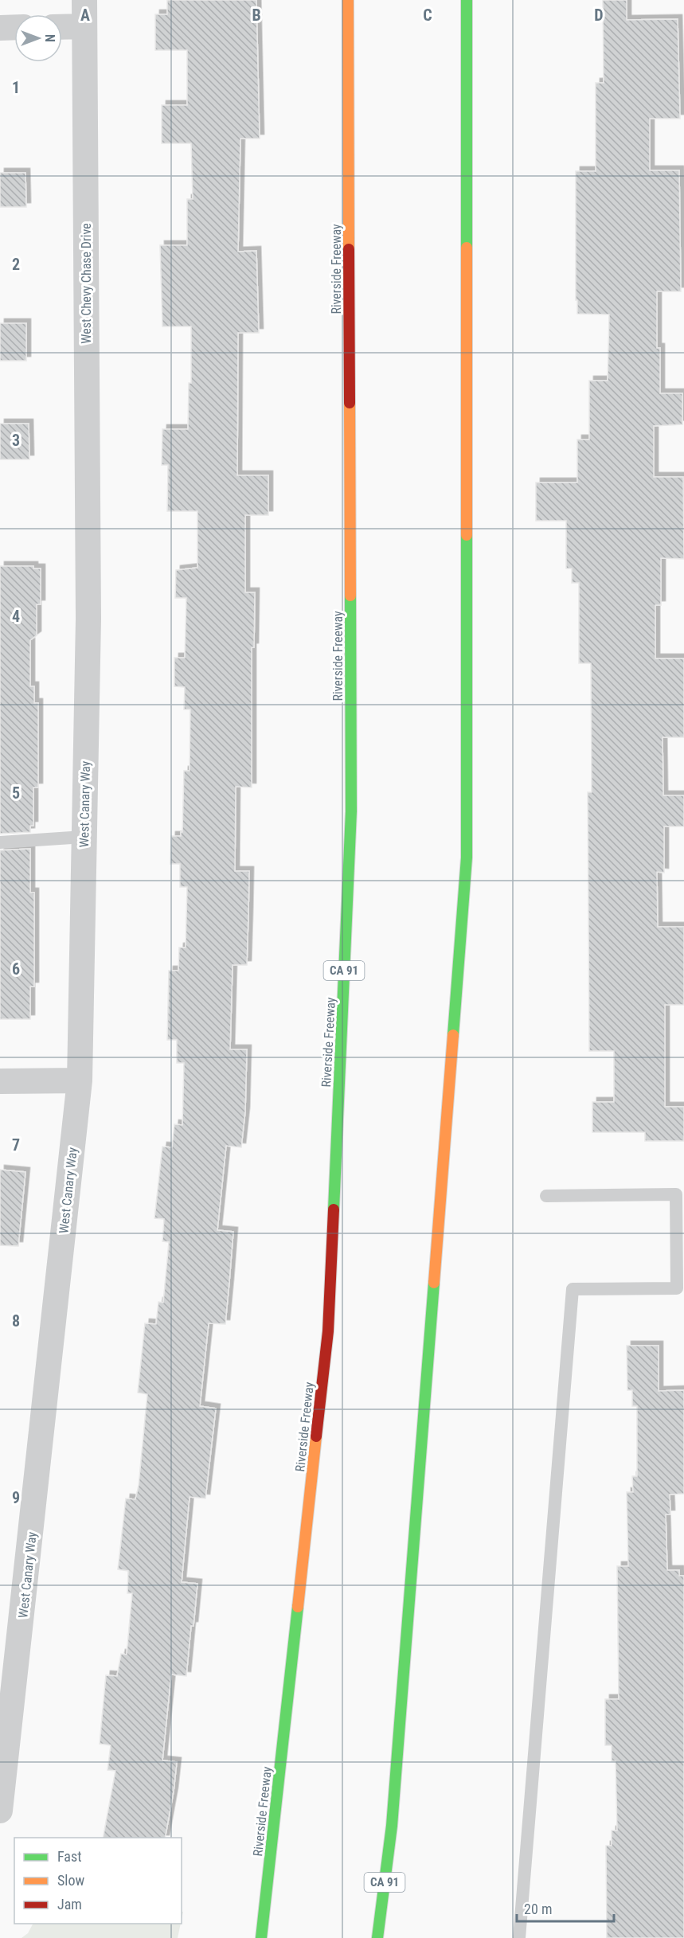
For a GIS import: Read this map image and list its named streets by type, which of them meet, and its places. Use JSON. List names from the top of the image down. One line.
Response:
{"streets":{"highway":["Riverside Freeway","CA 91"],"street":["West Chevy Chase Drive","West Canary Way"]},"crossings":[["West Chevy Chase Drive","West Canary Way"]],"legend":["Fast","Slow","Jam"],"scale_bar":"20 m","north":"right","grid":{"columns":["A","B","C","D"],"rows":["1","2","3","4","5","6","7","8","9"]}}
